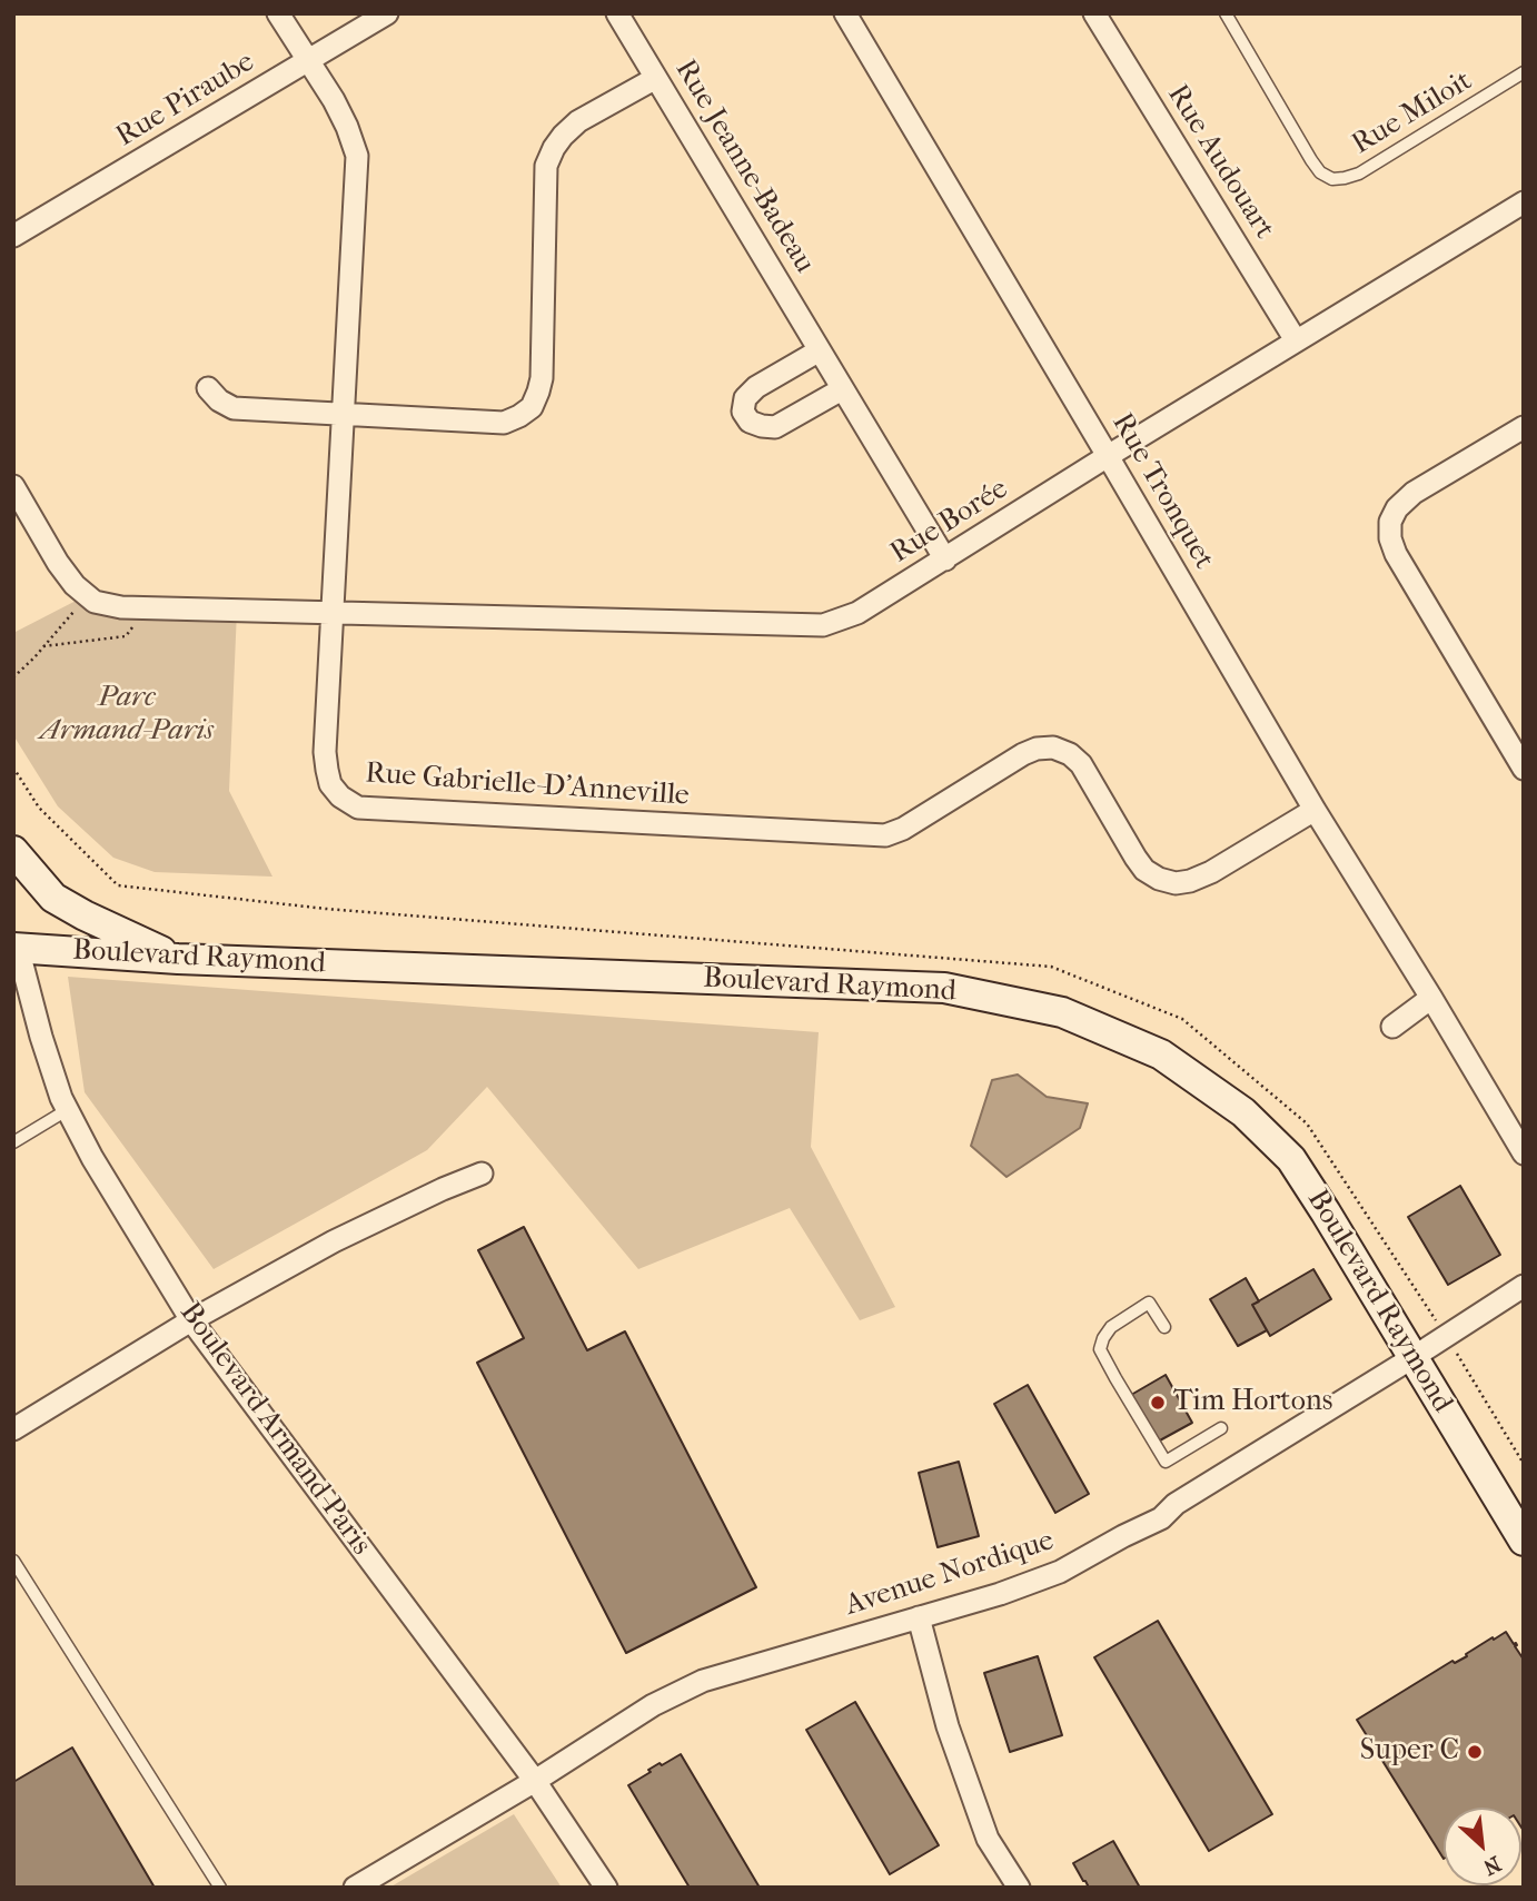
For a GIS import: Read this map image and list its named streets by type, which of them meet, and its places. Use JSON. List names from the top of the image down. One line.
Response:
{"streets":{"street":["Rue Piraube","Rue Audouart","Rue Jeanne-Badeau","Rue Tronquet","Rue Borée","Rue Gabrielle-D'Anneville","Boulevard Raymond","Boulevard Armand-Paris","Avenue Nordique"],"lane":["Rue Miloit"]},"crossings":[["Rue Piraube","Rue Gabrielle-D'Anneville"],["Rue Audouart","Rue Borée"],["Rue Jeanne-Badeau","Rue Borée"],["Rue Tronquet","Rue Borée"],["Rue Tronquet","Rue Gabrielle-D'Anneville"],["Rue Borée","Rue Gabrielle-D'Anneville"],["Boulevard Raymond","Boulevard Armand-Paris"],["Boulevard Raymond","Avenue Nordique"],["Boulevard Armand-Paris","Avenue Nordique"]],"parks":["Parc Armand-Paris"],"places":["Tim Hortons","Super C"],"north":"bottom right"}
